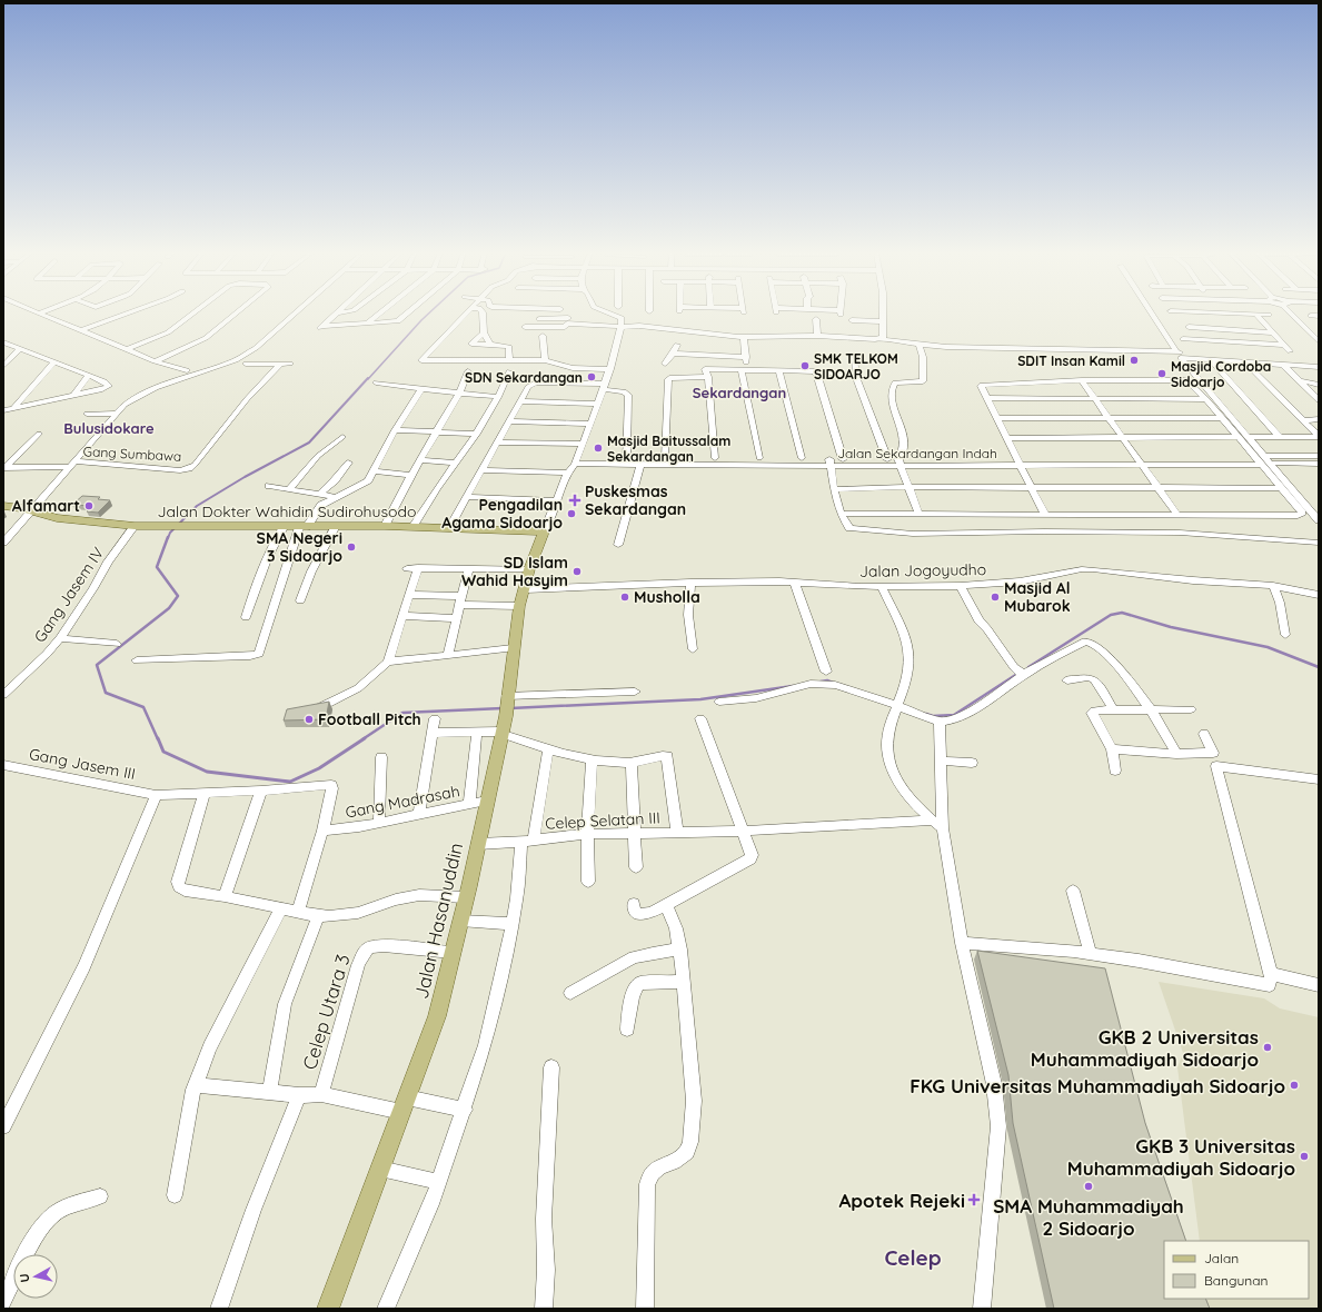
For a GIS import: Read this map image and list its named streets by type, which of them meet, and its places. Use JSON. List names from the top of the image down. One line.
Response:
{"streets":{"main road":["Jalan Dokter Wahidin Sudirohusodo","Jalan Hasanuddin"],"street":["Jalan Sekardangan Indah","Gang Sumbawa","Jalan Jogoyudho","Gang Jasem IV","Gang Jasem III","Gang Madrasah","Celep Selatan III","Celep Utara 3"]},"crossings":[["Jalan Dokter Wahidin Sudirohusodo","Gang Jasem IV"],["Jalan Dokter Wahidin Sudirohusodo","Jalan Hasanuddin"],["Jalan Jogoyudho","Jalan Hasanuddin"],["Gang Jasem III","Gang Madrasah"],["Gang Madrasah","Jalan Hasanuddin"],["Celep Selatan III","Jalan Hasanuddin"],["Jalan Hasanuddin","Celep Utara 3"]],"districts":["Sekardangan","Bulusidokare","Celep"],"places":{"other":["SDIT Insan Kamil","SMK TELKOM SIDOARJO","Masjid Cordoba Sidoarjo","SDN Sekardangan","Masjid Baitussalam Sekardangan","Alfamart","Pengadilan Agama Sidoarjo","SMA Negeri 3 Sidoarjo","SD Islam Wahid Hasyim","Musholla","Masjid Al Mubarok","Football Pitch","GKB 2 Universitas Muhammadiyah Sidoarjo","FKG Universitas Muhammadiyah Sidoarjo","GKB 3 Universitas Muhammadiyah Sidoarjo","SMA Muhammadiyah 2 Sidoarjo"],"health":["Puskesmas Sekardangan","Apotek Rejeki"]},"legend":["Jalan","Bangunan"],"north":"left"}
